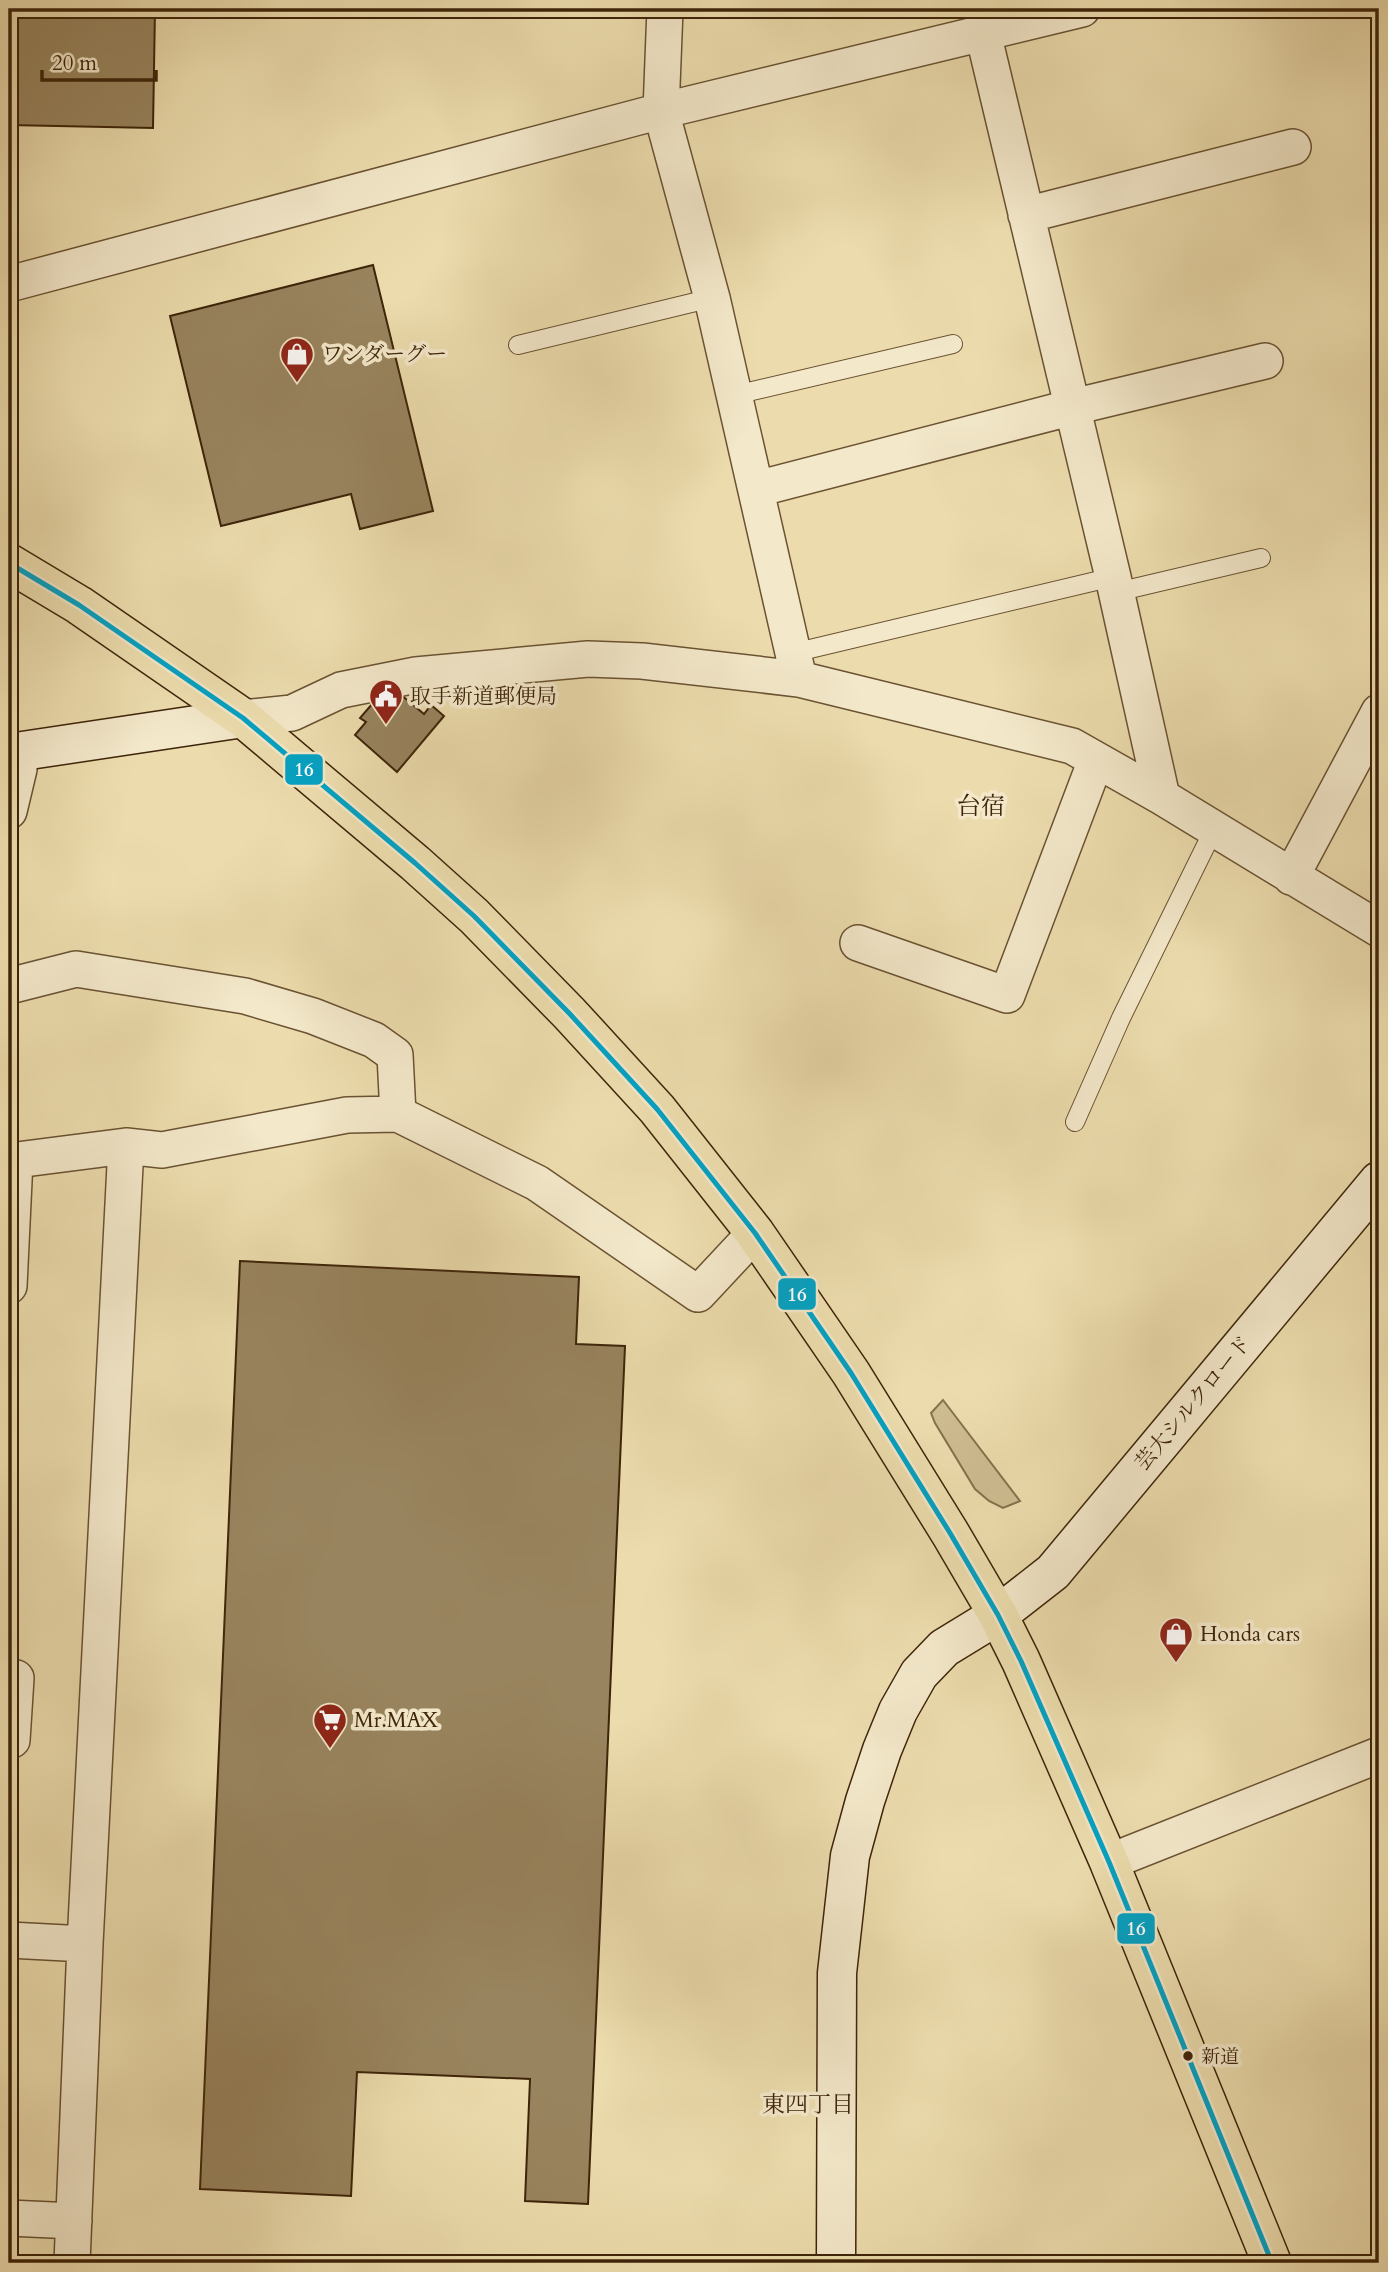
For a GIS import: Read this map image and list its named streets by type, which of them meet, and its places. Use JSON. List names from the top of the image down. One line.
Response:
{"streets":{"street":["芸大シルクロード"]},"districts":["台宿","東四丁目"],"places":{"shop":["ワンダーグー","Honda cars"],"public building":["取手新道郵便局"],"supermarket":["Mr.MAX"],"other":["新道"]},"lines":["transit line 16"],"scale_bar":"20 m"}
